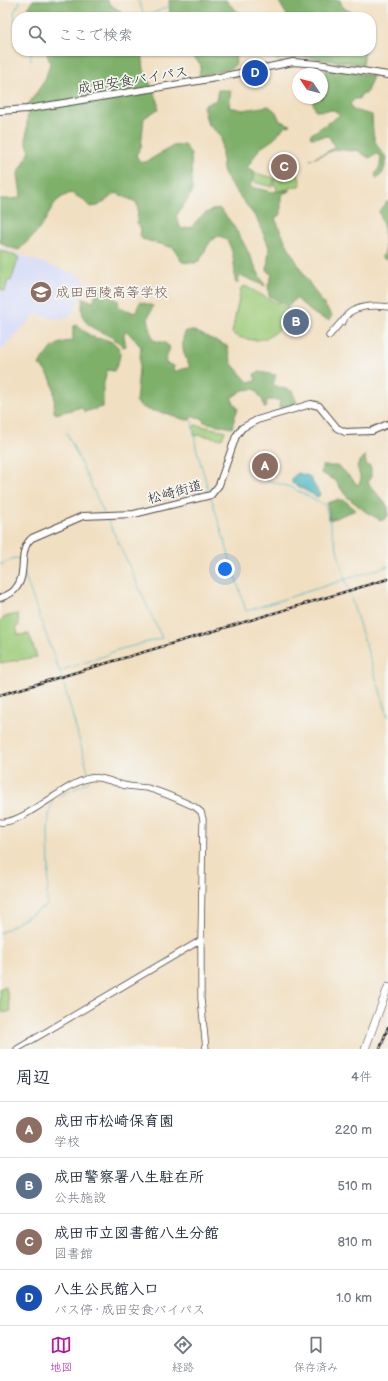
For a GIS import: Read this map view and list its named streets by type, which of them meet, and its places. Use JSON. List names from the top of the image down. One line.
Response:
{"streets":{"main road":["成田安食バイパス","松崎街道"]},"places":{"school or university":["成田西陵高等学校"]},"north":"top left","page":{"search":"ここで検索","pins":["D","C","B","A"],"heading":["周辺","4件"],"list":[{"mark":"A","name":"成田市松崎保育園","note":"学校","value":"220 m"},{"mark":"B","name":"成田警察署八生駐在所","note":"公共施設","value":"510 m"},{"mark":"C","name":"成田市立図書館八生分館","note":"図書館","value":"810 m"},{"mark":"D","name":"八生公民館入口","note":"バス停 · 成田安食バイパス","value":"1.0 km"}],"nav":["地図","経路","保存済み"]}}
